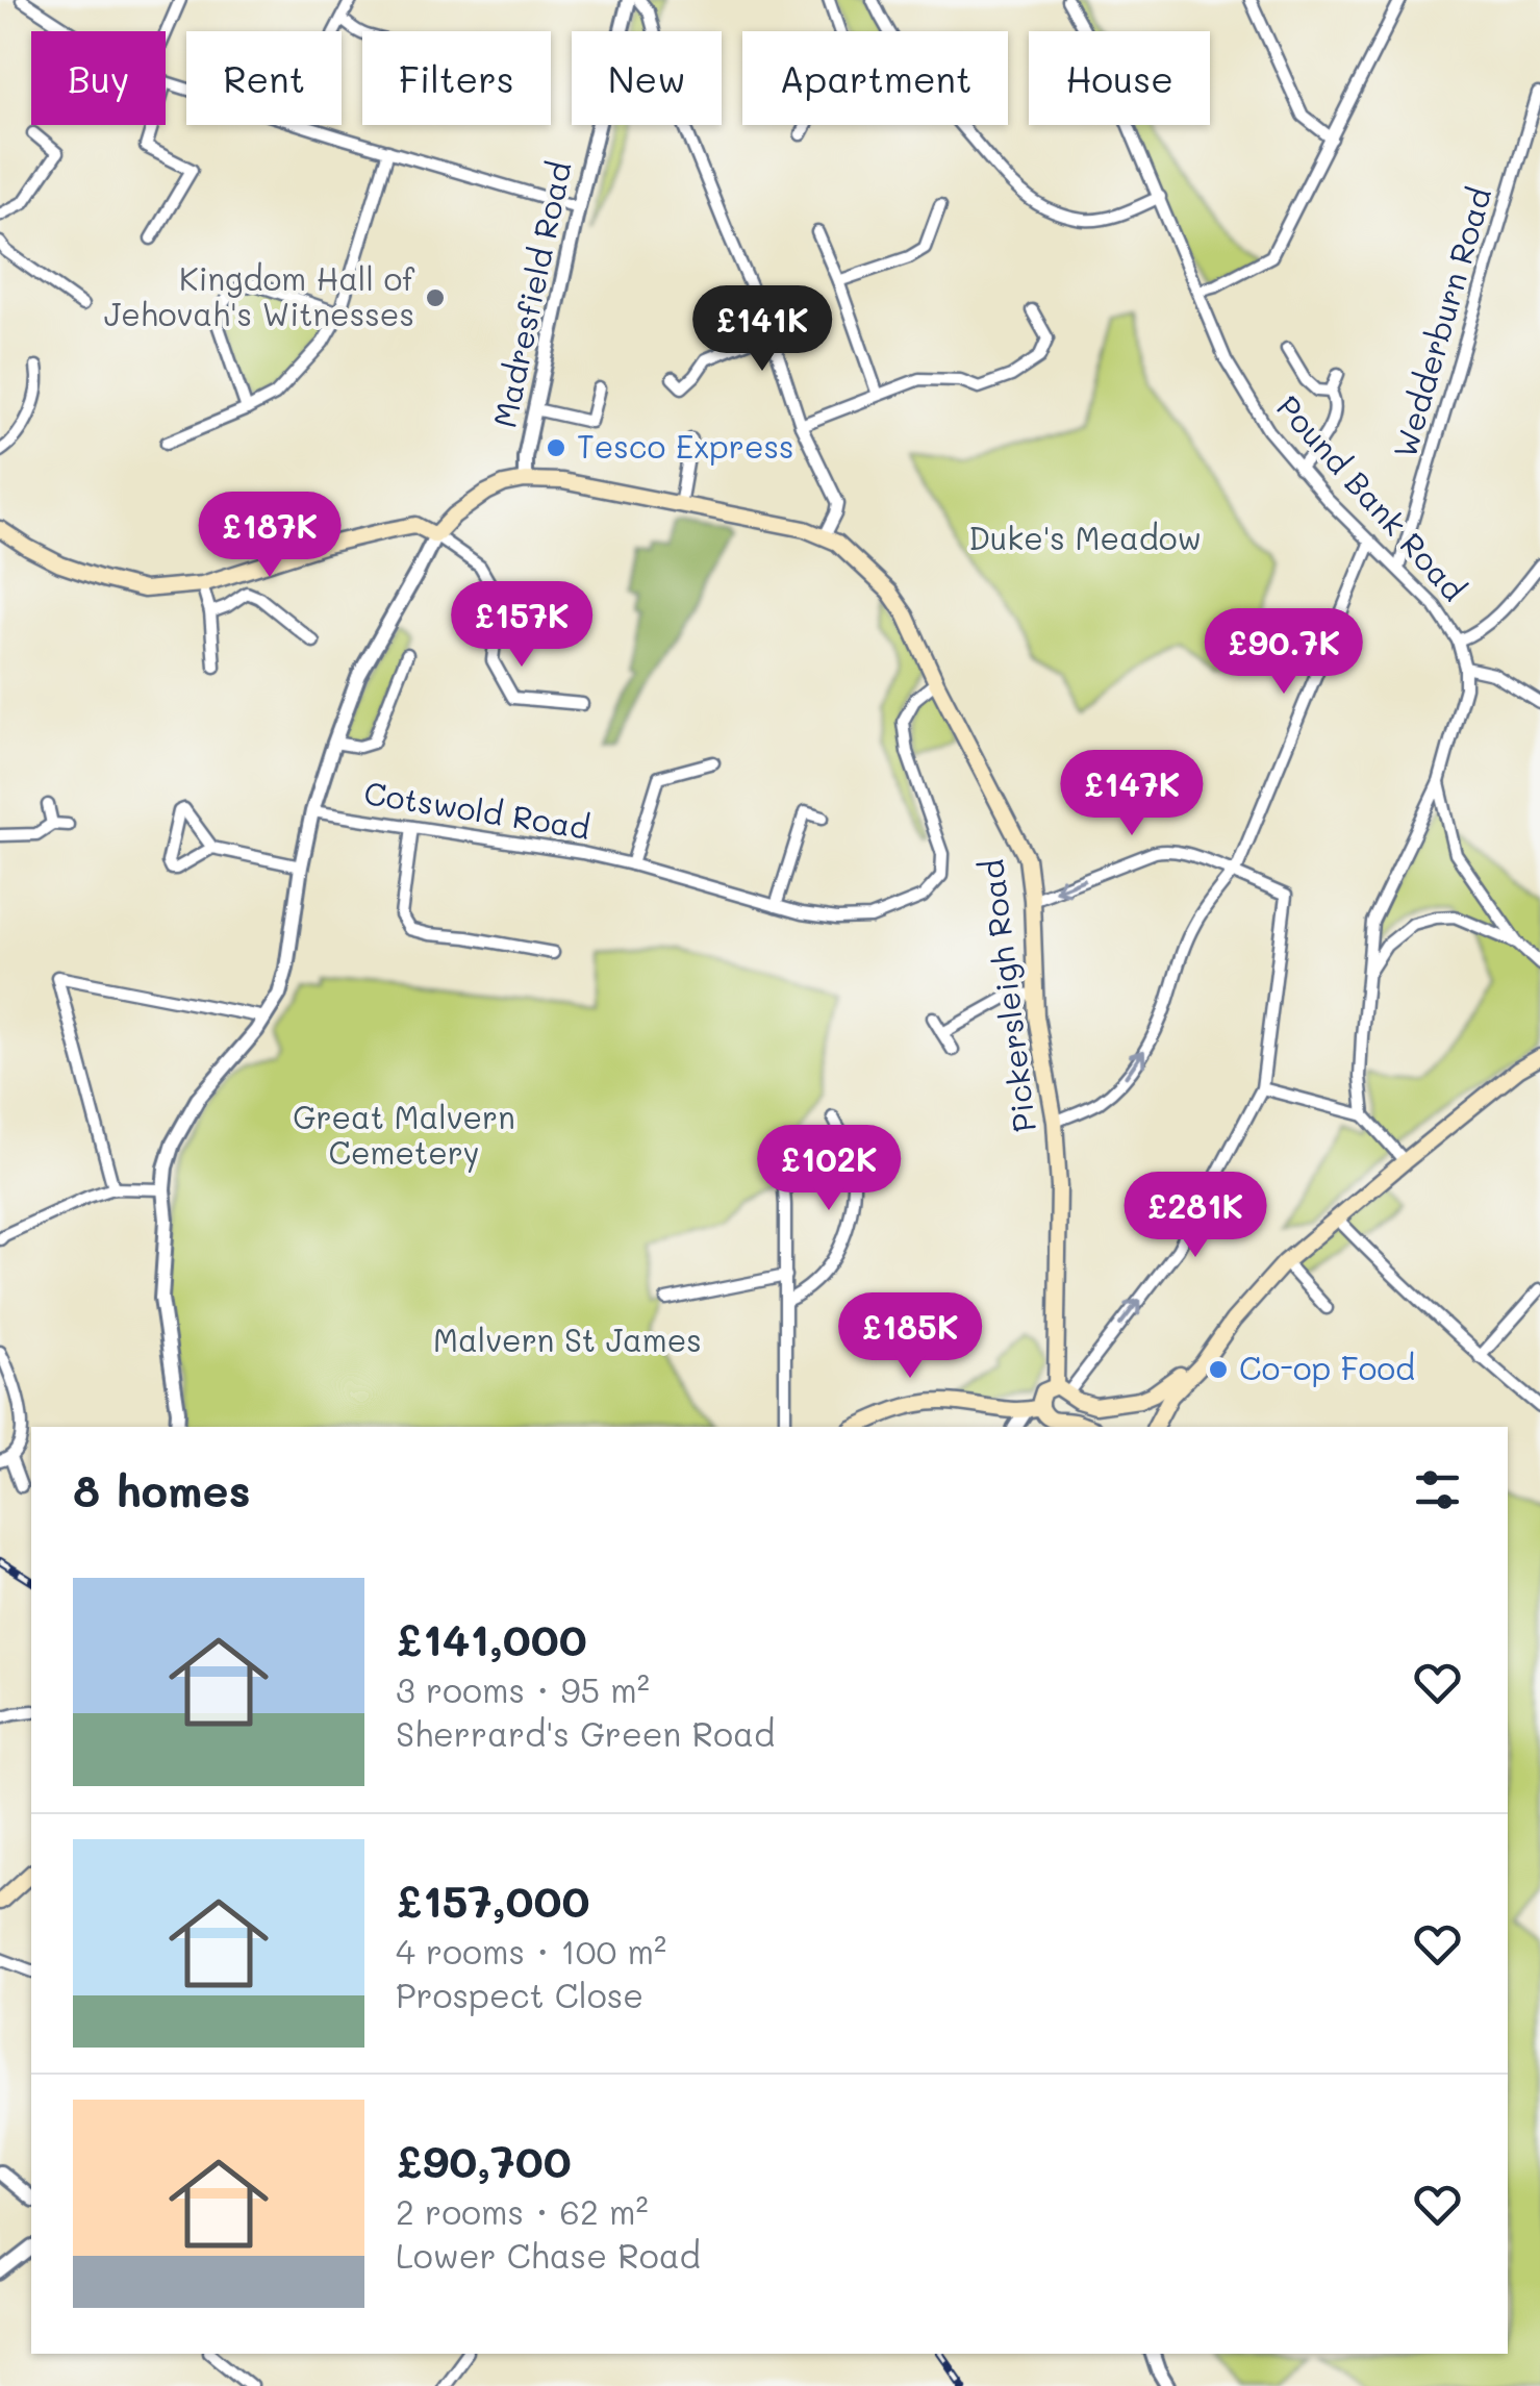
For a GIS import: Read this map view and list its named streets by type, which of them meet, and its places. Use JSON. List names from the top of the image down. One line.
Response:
{"streets":{"main road":["Pickersleigh Road"],"street":["Madresfield Road","Wedderburn Road","Pound Bank Road","Cotswold Road"]},"crossings":[["Madresfield Road","Pickersleigh Road"],["Wedderburn Road","Pound Bank Road"],["Cotswold Road","Pickersleigh Road"]],"parks":["Duke's Meadow","Great Malvern Cemetery","Malvern St James"],"places":["Kingdom Hall of Jehovah's Witnesses","Tesco Express","Co-op Food"],"page":{"chip":["Buy","Rent","Filters","New","Apartment","House"],"price":["£141K","£187K","£157K","£90.7K","£147K","£102K","£281K","£185K"],"heading":"8 homes","list":[{"name":"£141,000","note":"3 rooms · 95 m² · Sherrard's Green Road"},{"name":"£157,000","note":"4 rooms · 100 m² · Prospect Close"},{"name":"£90,700","note":"2 rooms · 62 m² · Lower Chase Road"}]}}
